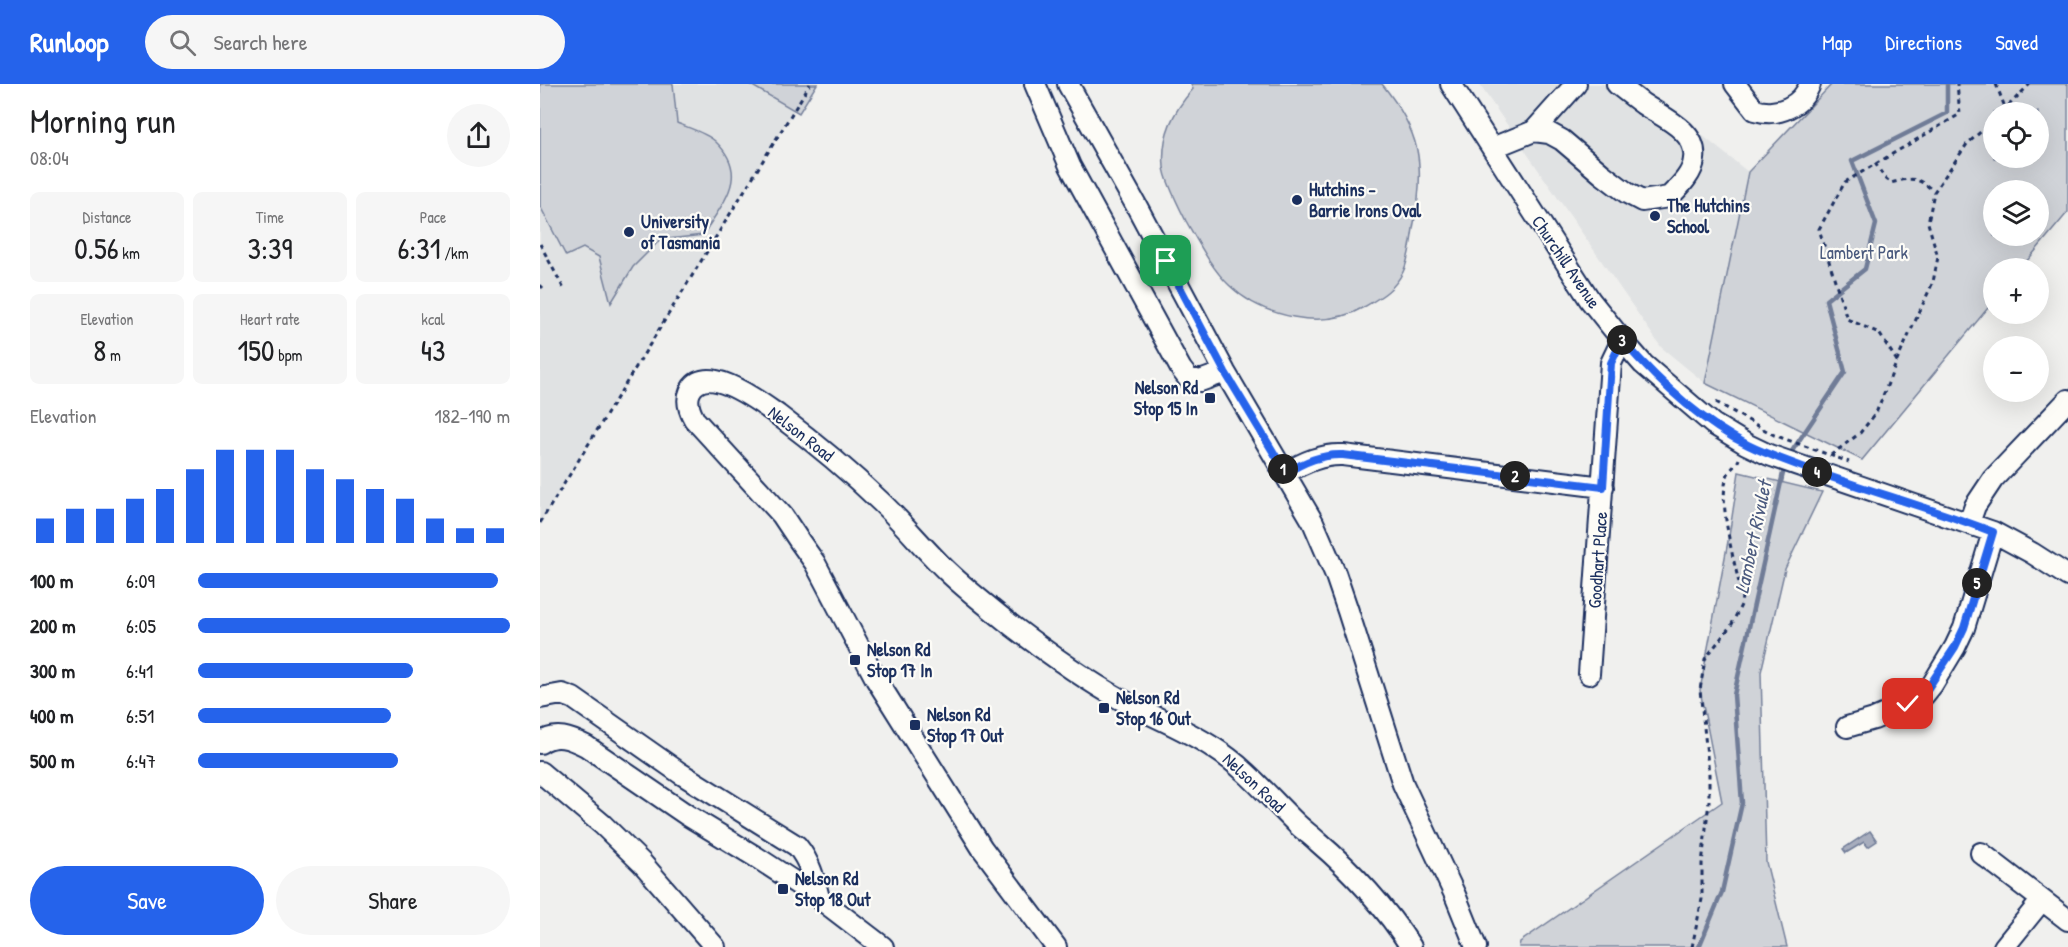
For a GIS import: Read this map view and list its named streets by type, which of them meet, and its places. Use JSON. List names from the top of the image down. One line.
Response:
{"streets":{"street":["Churchill Avenue","Nelson Road","Goodhart Place"]},"crossings":[["Churchill Avenue","Goodhart Place"]],"water":["Lambert Rivulet"],"parks":["Lambert Park"],"places":{"other":["Hutchins - Barrie Irons Oval","The Hutchins School","University of Tasmania"],"transit":["Nelson Rd Stop 15 In","Nelson Rd Stop 17 In","Nelson Rd Stop 16 Out","Nelson Rd Stop 17 Out","Nelson Rd Stop 18 Out"]},"page":{"header":"Runloop","search":"Search here","nav":["Map","Directions","Saved"],"heading":["Morning run","08:04"],"map_buttons":["+","−"],"stats":[["Distance","0.56 km"],["Time","3:39"],["Pace","6:31 /km"],["Elevation","8 m"],["Heart rate","150 bpm"],["kcal","43"]],"pins":["3","1","4","2","5"],"chart":["Elevation","182–190 m"],"list":[{"name":"100 m","note":"6:09"},{"name":"200 m","note":"6:05"},{"name":"300 m","note":"6:41"},{"name":"400 m","note":"6:51"},{"name":"500 m","note":"6:47"}],"buttons":["Save","Share"]}}
